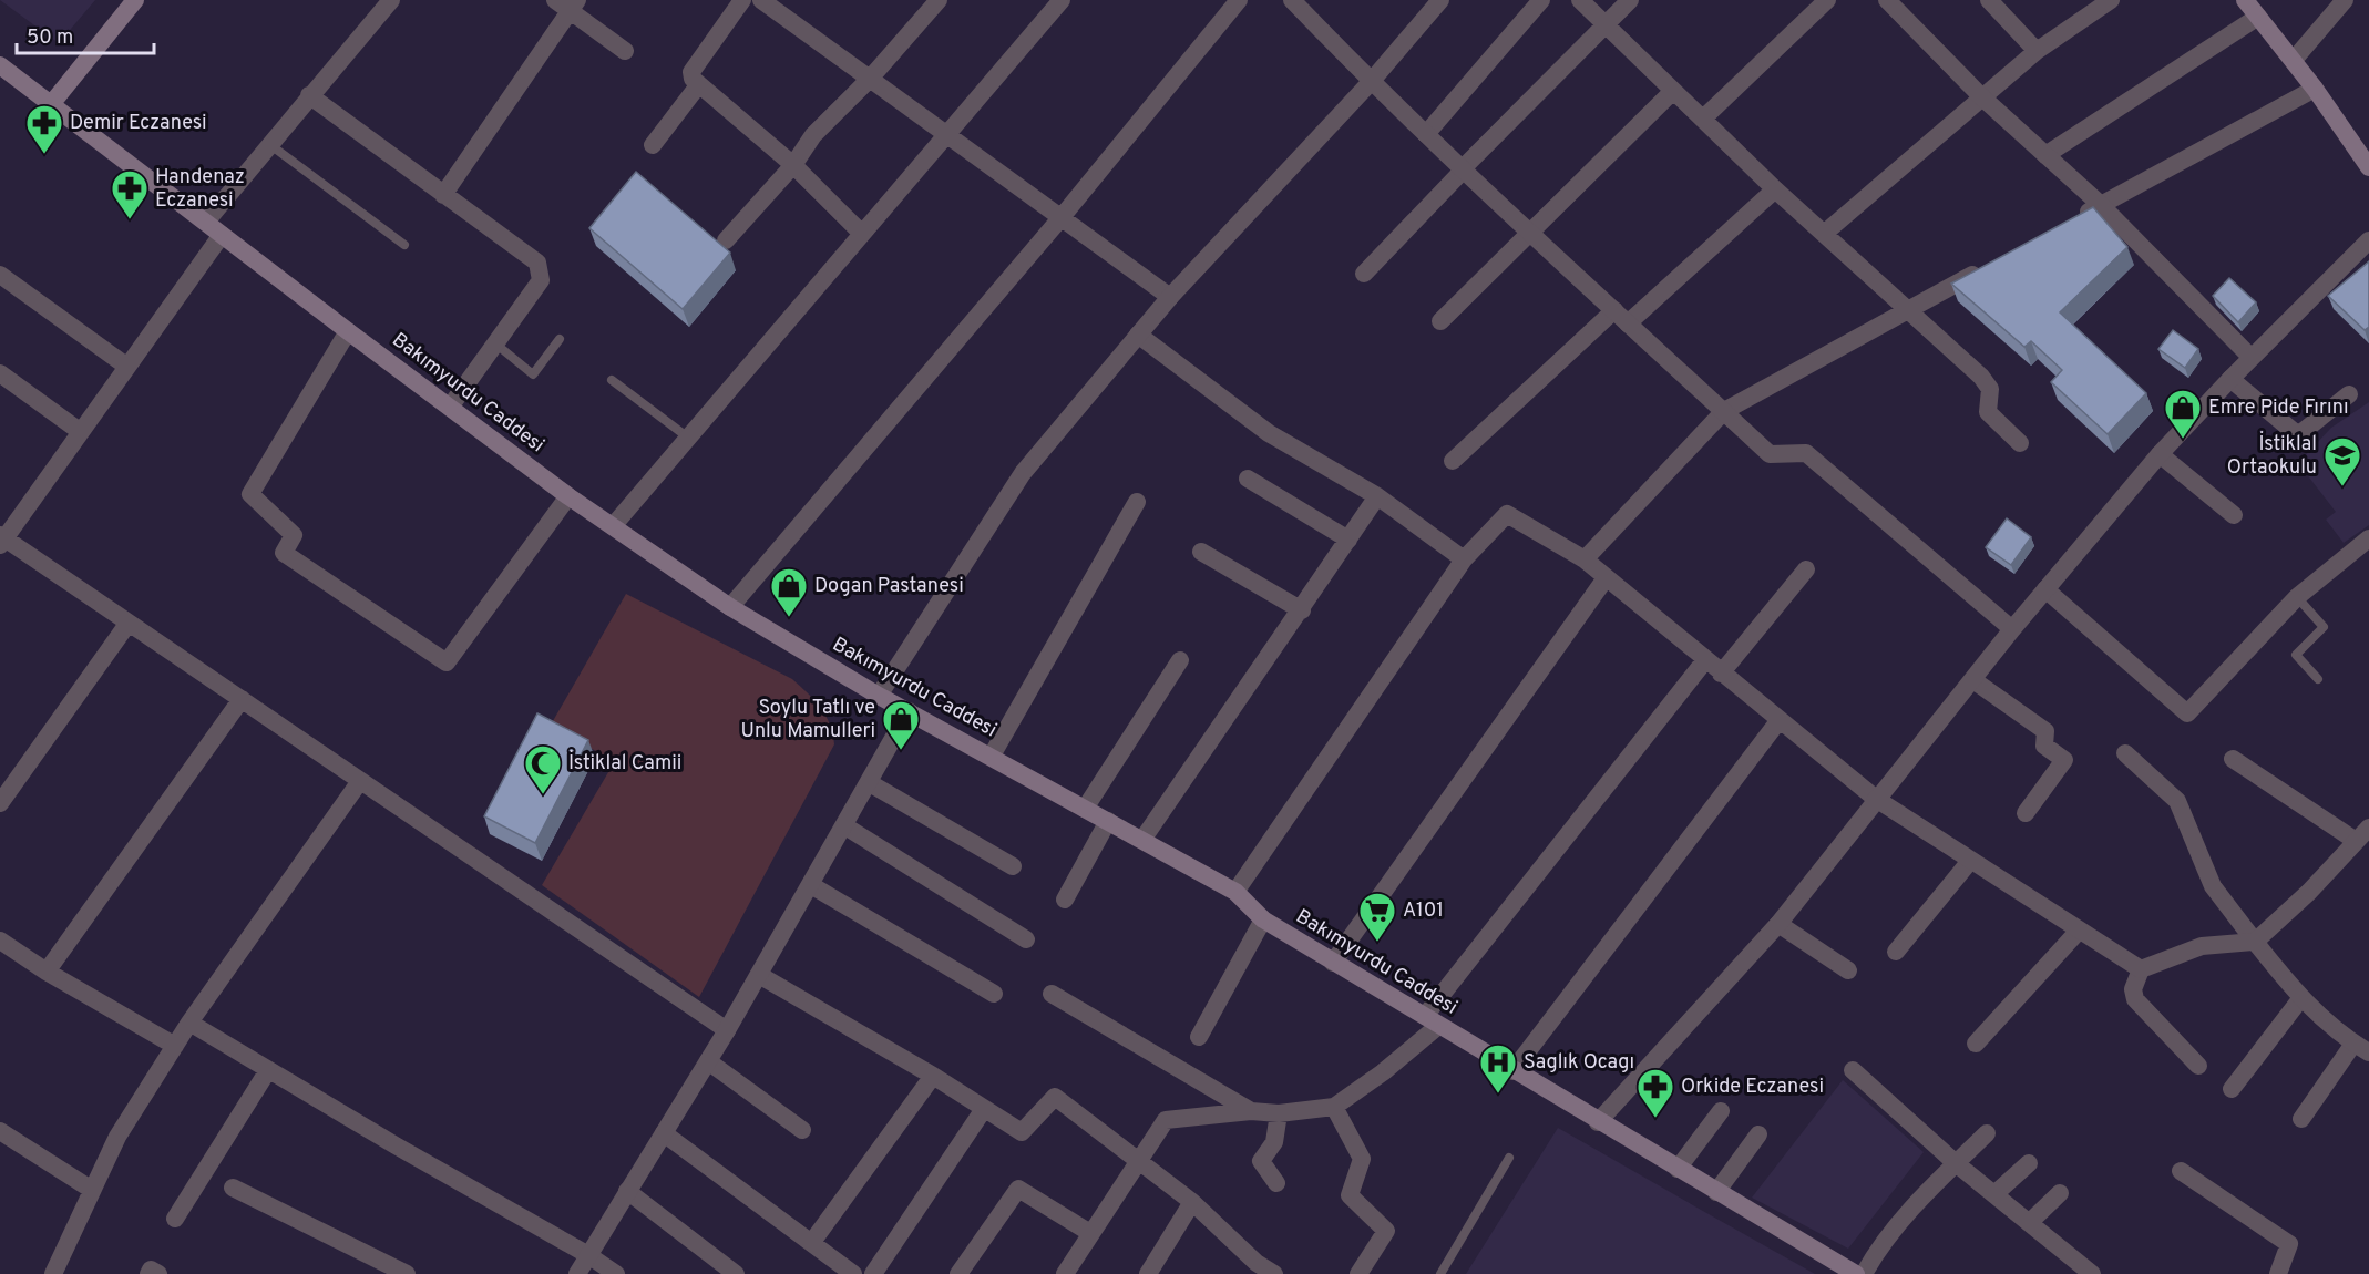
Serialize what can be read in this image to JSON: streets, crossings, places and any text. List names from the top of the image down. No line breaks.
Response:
{"streets":{"main road":["Bakımyurdu Caddesi"]},"places":{"pharmacy":["Demir Eczanesi","Handenaz Eczanesi","Orkide Eczanesi"],"shop":["Emre Pide Fırını","Dogan Pastanesi","Soylu Tatlı ve Unlu Mamulleri"],"school or university":["İstiklal Ortaokulu"],"mosque":["İstiklal Camii"],"supermarket":["A101"],"hospital":["Saglık Ocagı"]},"scale_bar":"50 m"}
